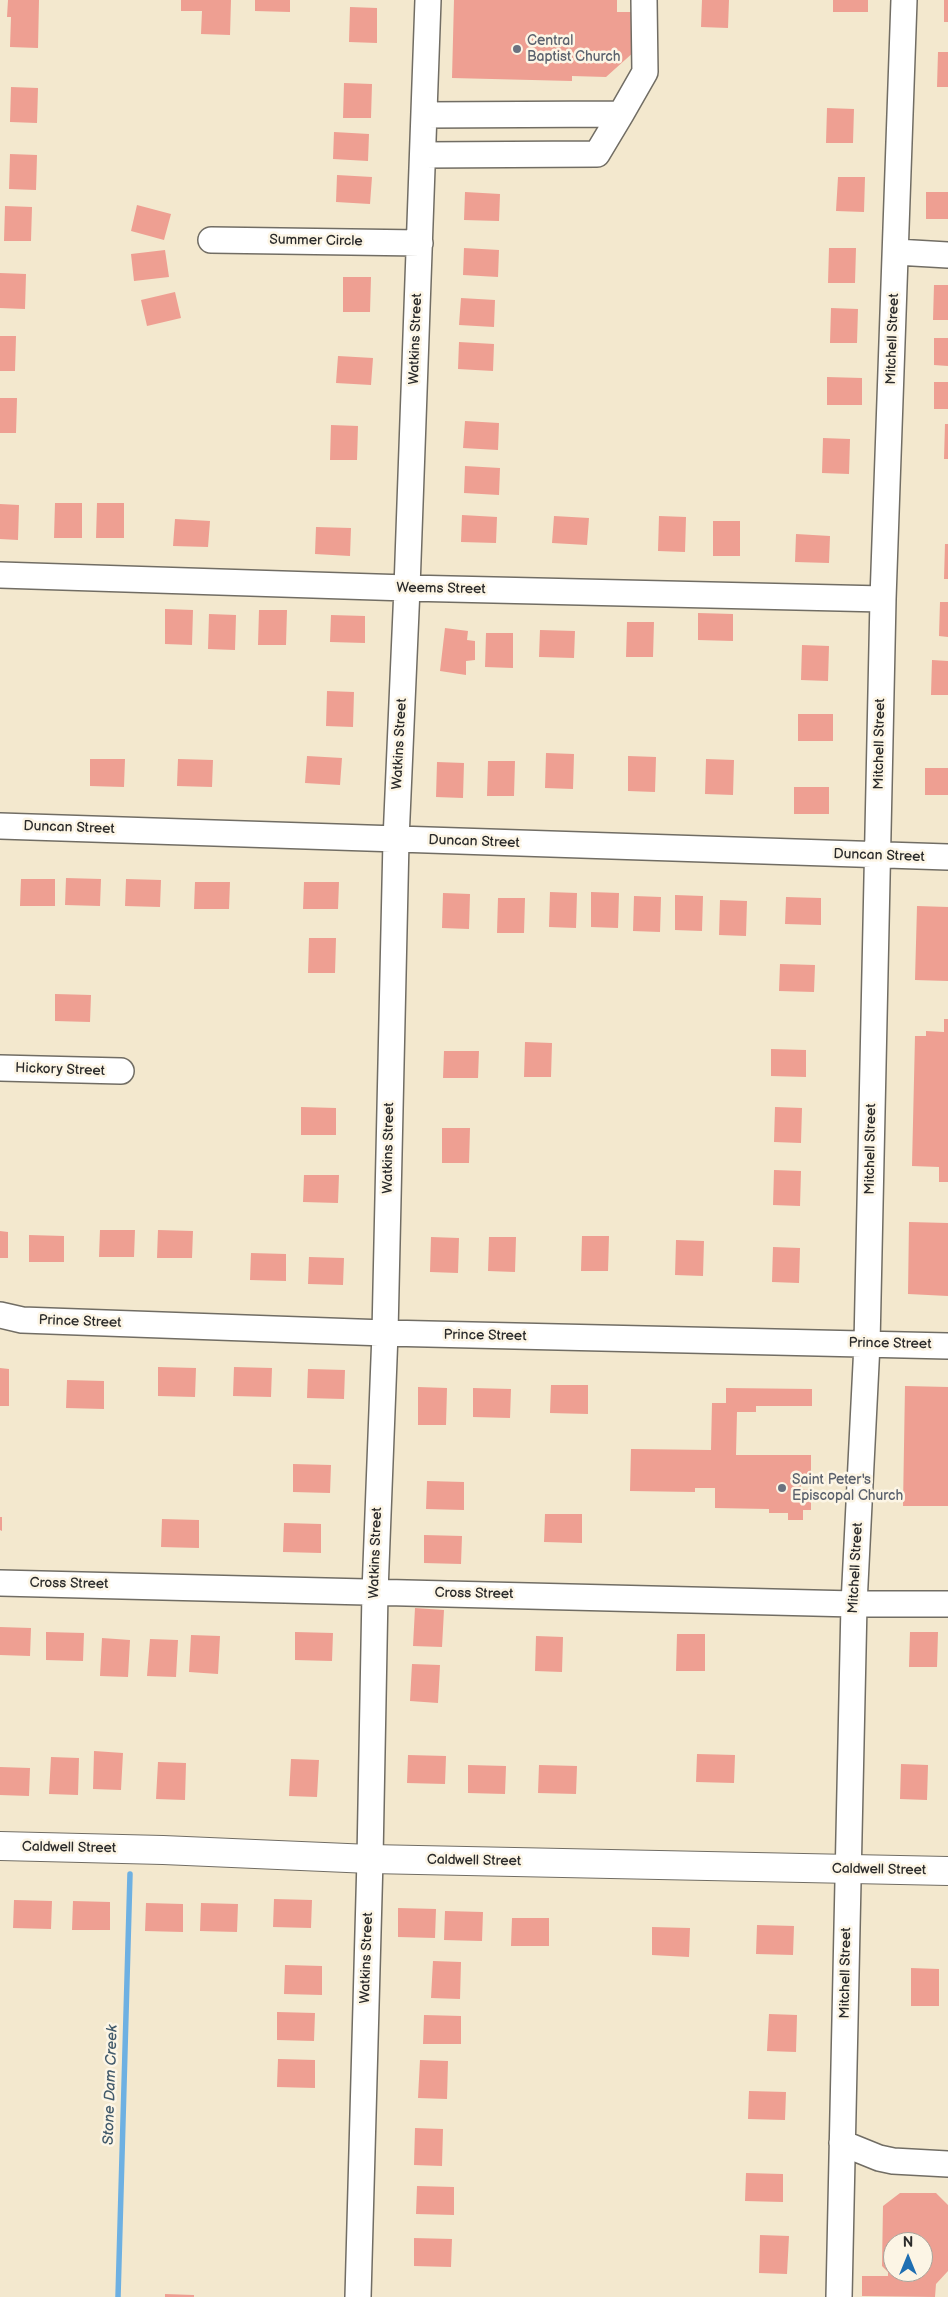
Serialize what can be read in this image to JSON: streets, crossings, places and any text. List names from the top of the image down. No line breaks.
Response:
{"streets":{"main road":["Caldwell Street"],"street":["Summer Circle","Watkins Street","Mitchell Street","Weems Street","Duncan Street","Hickory Street","Prince Street","Cross Street"]},"crossings":[["Summer Circle","Watkins Street"],["Watkins Street","Weems Street"],["Watkins Street","Duncan Street"],["Watkins Street","Prince Street"],["Watkins Street","Cross Street"],["Watkins Street","Caldwell Street"],["Mitchell Street","Weems Street"],["Mitchell Street","Duncan Street"],["Mitchell Street","Prince Street"],["Mitchell Street","Cross Street"],["Mitchell Street","Caldwell Street"]],"water":["Stone Dam Creek"],"places":["Central Baptist Church","Saint Peter's Episcopal Church"],"north":"top"}
